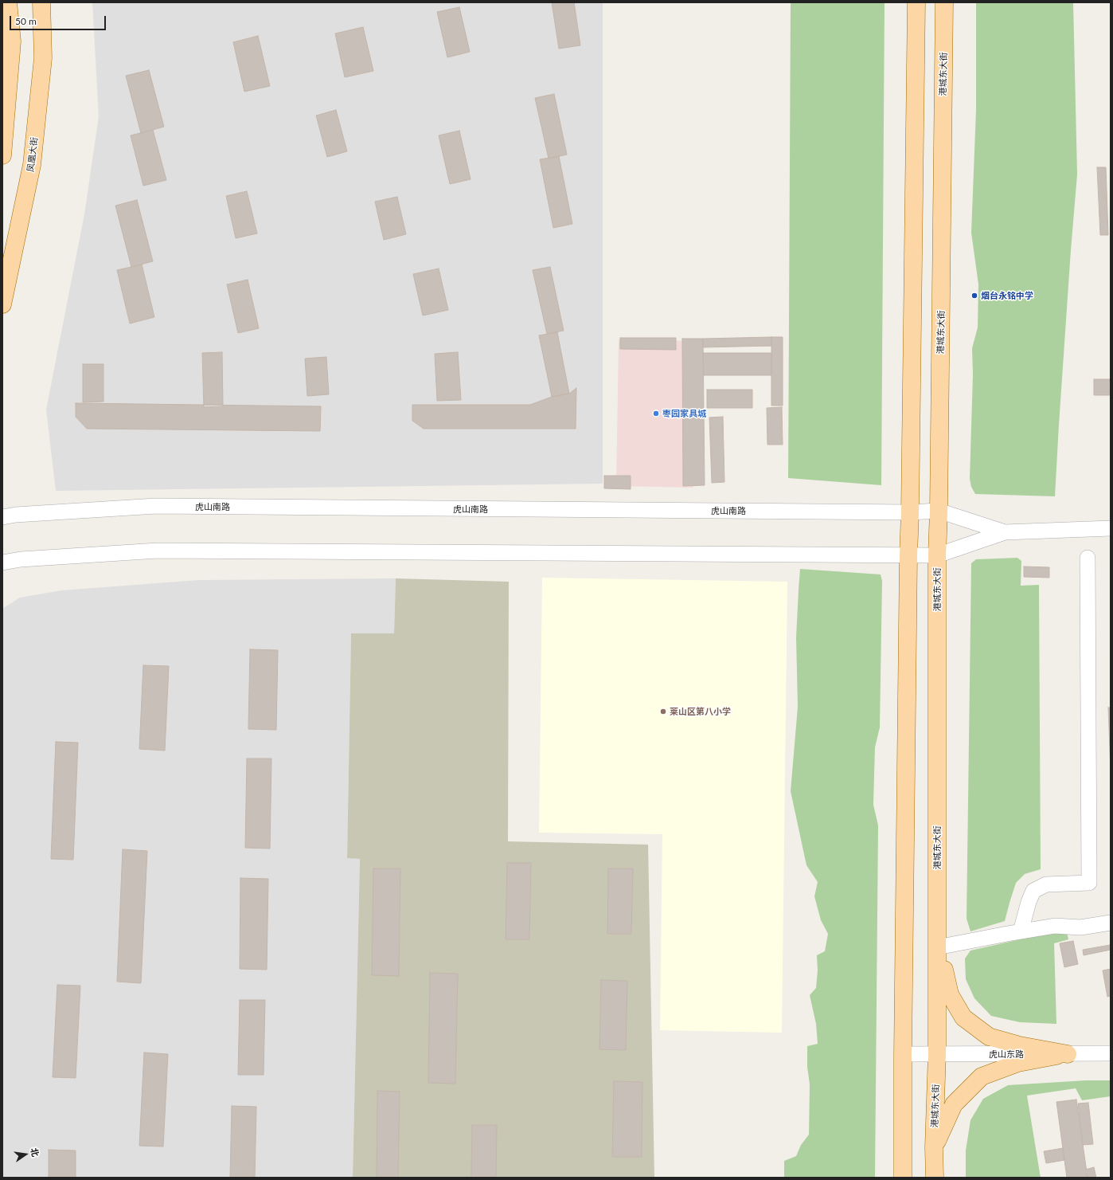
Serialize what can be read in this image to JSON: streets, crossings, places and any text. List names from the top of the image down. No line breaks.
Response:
{"streets":{"main road":["港城东大街","凤凰大街"],"street":["虎山南路","虎山东路"]},"crossings":[["港城东大街","虎山南路"],["港城东大街","虎山东路"]],"places":["烟台永铭中学","枣园家具城","莱山区第八小学"],"scale_bar":"50 m","north":"right"}
